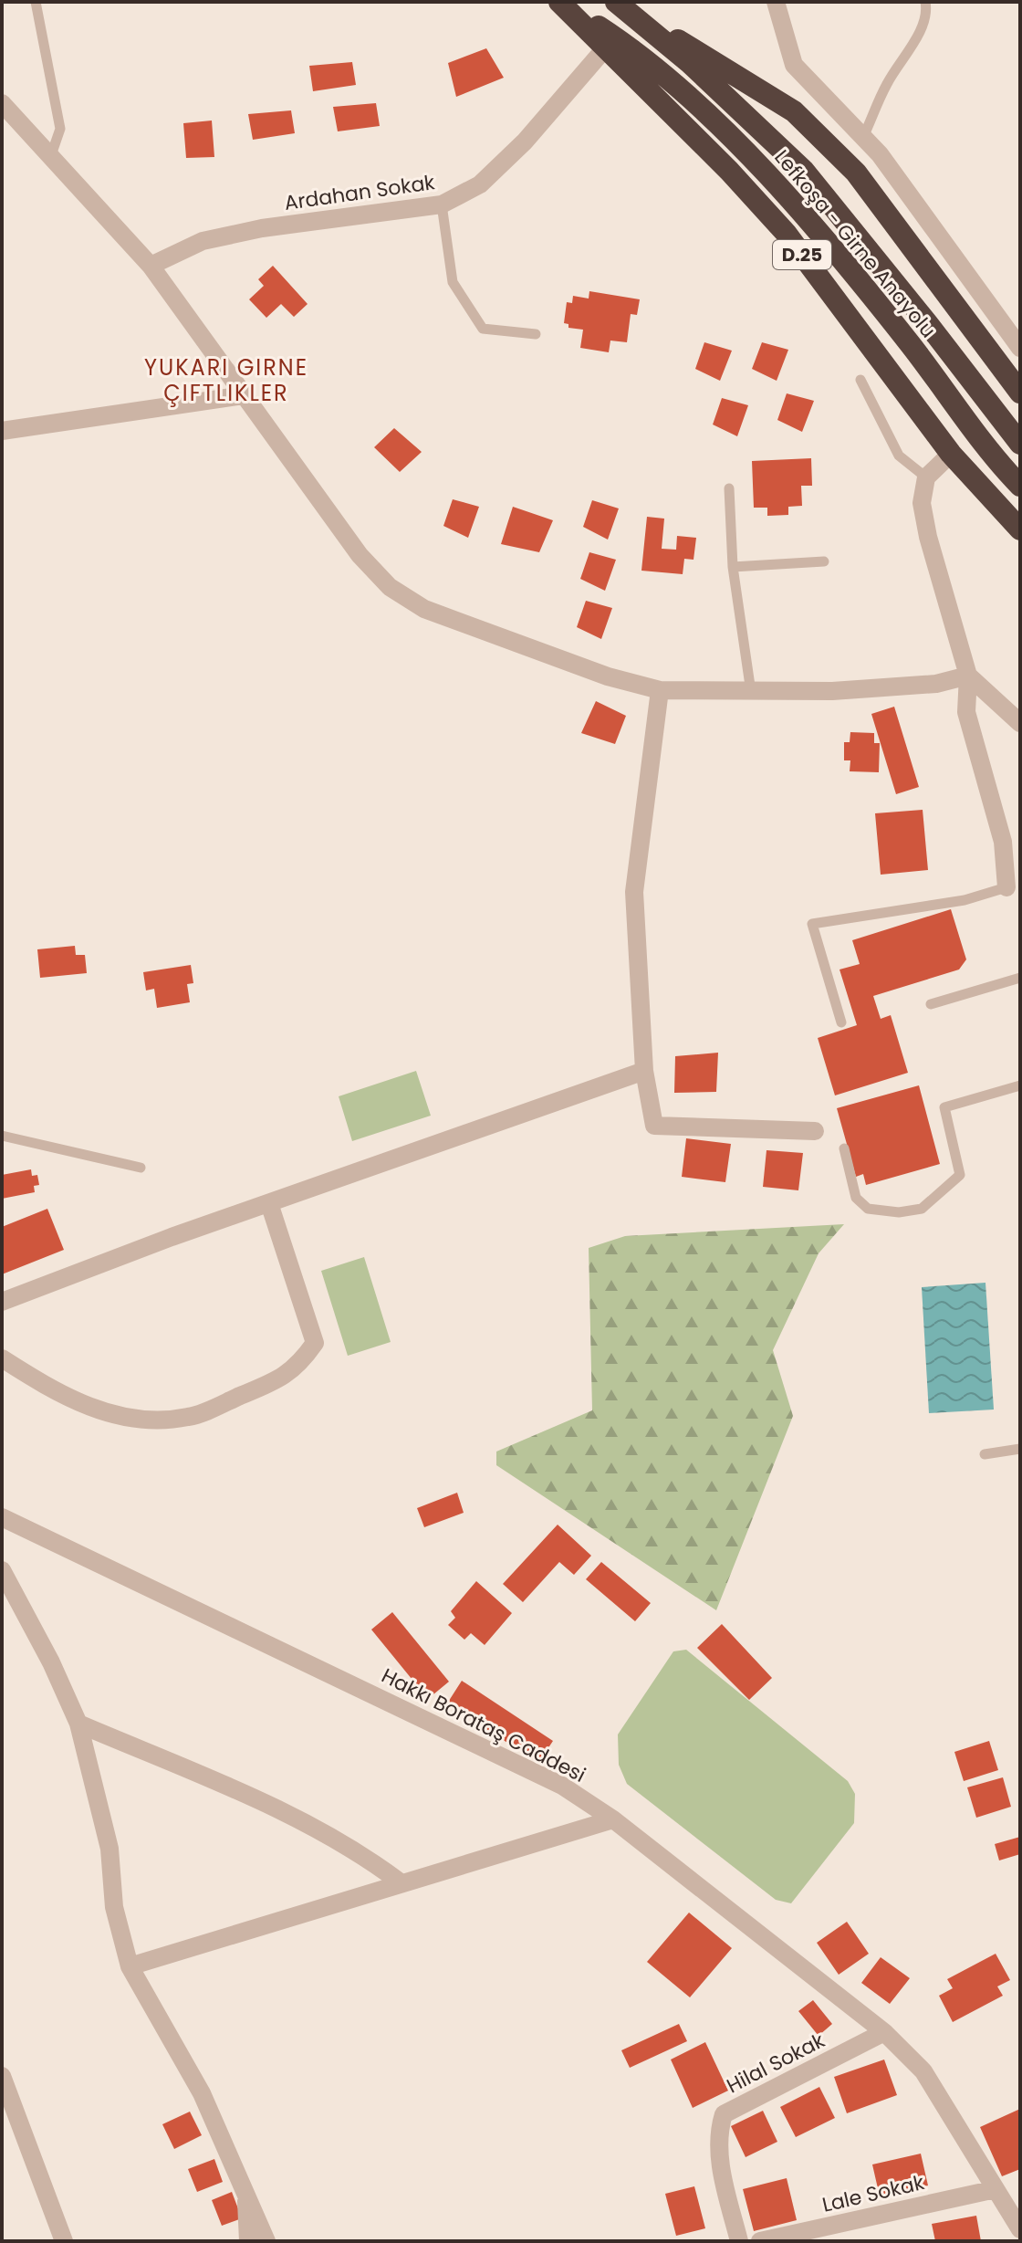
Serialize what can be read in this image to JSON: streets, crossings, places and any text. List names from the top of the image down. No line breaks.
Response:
{"streets":{"highway":["Lefkoşa - Girne Anayolu","D.25"],"street":["Ardahan Sokak","Hakkı Borataş Caddesi","Hilal Sokak","Lale Sokak"]},"crossings":[["Ardahan Sokak","D.25"],["Lefkoşa - Girne Anayolu","D.25"],["Hakkı Borataş Caddesi","Hilal Sokak"],["Hakkı Borataş Caddesi","Lale Sokak"]],"districts":["YUKARI GIRNE ÇIFTLIKLER"]}
